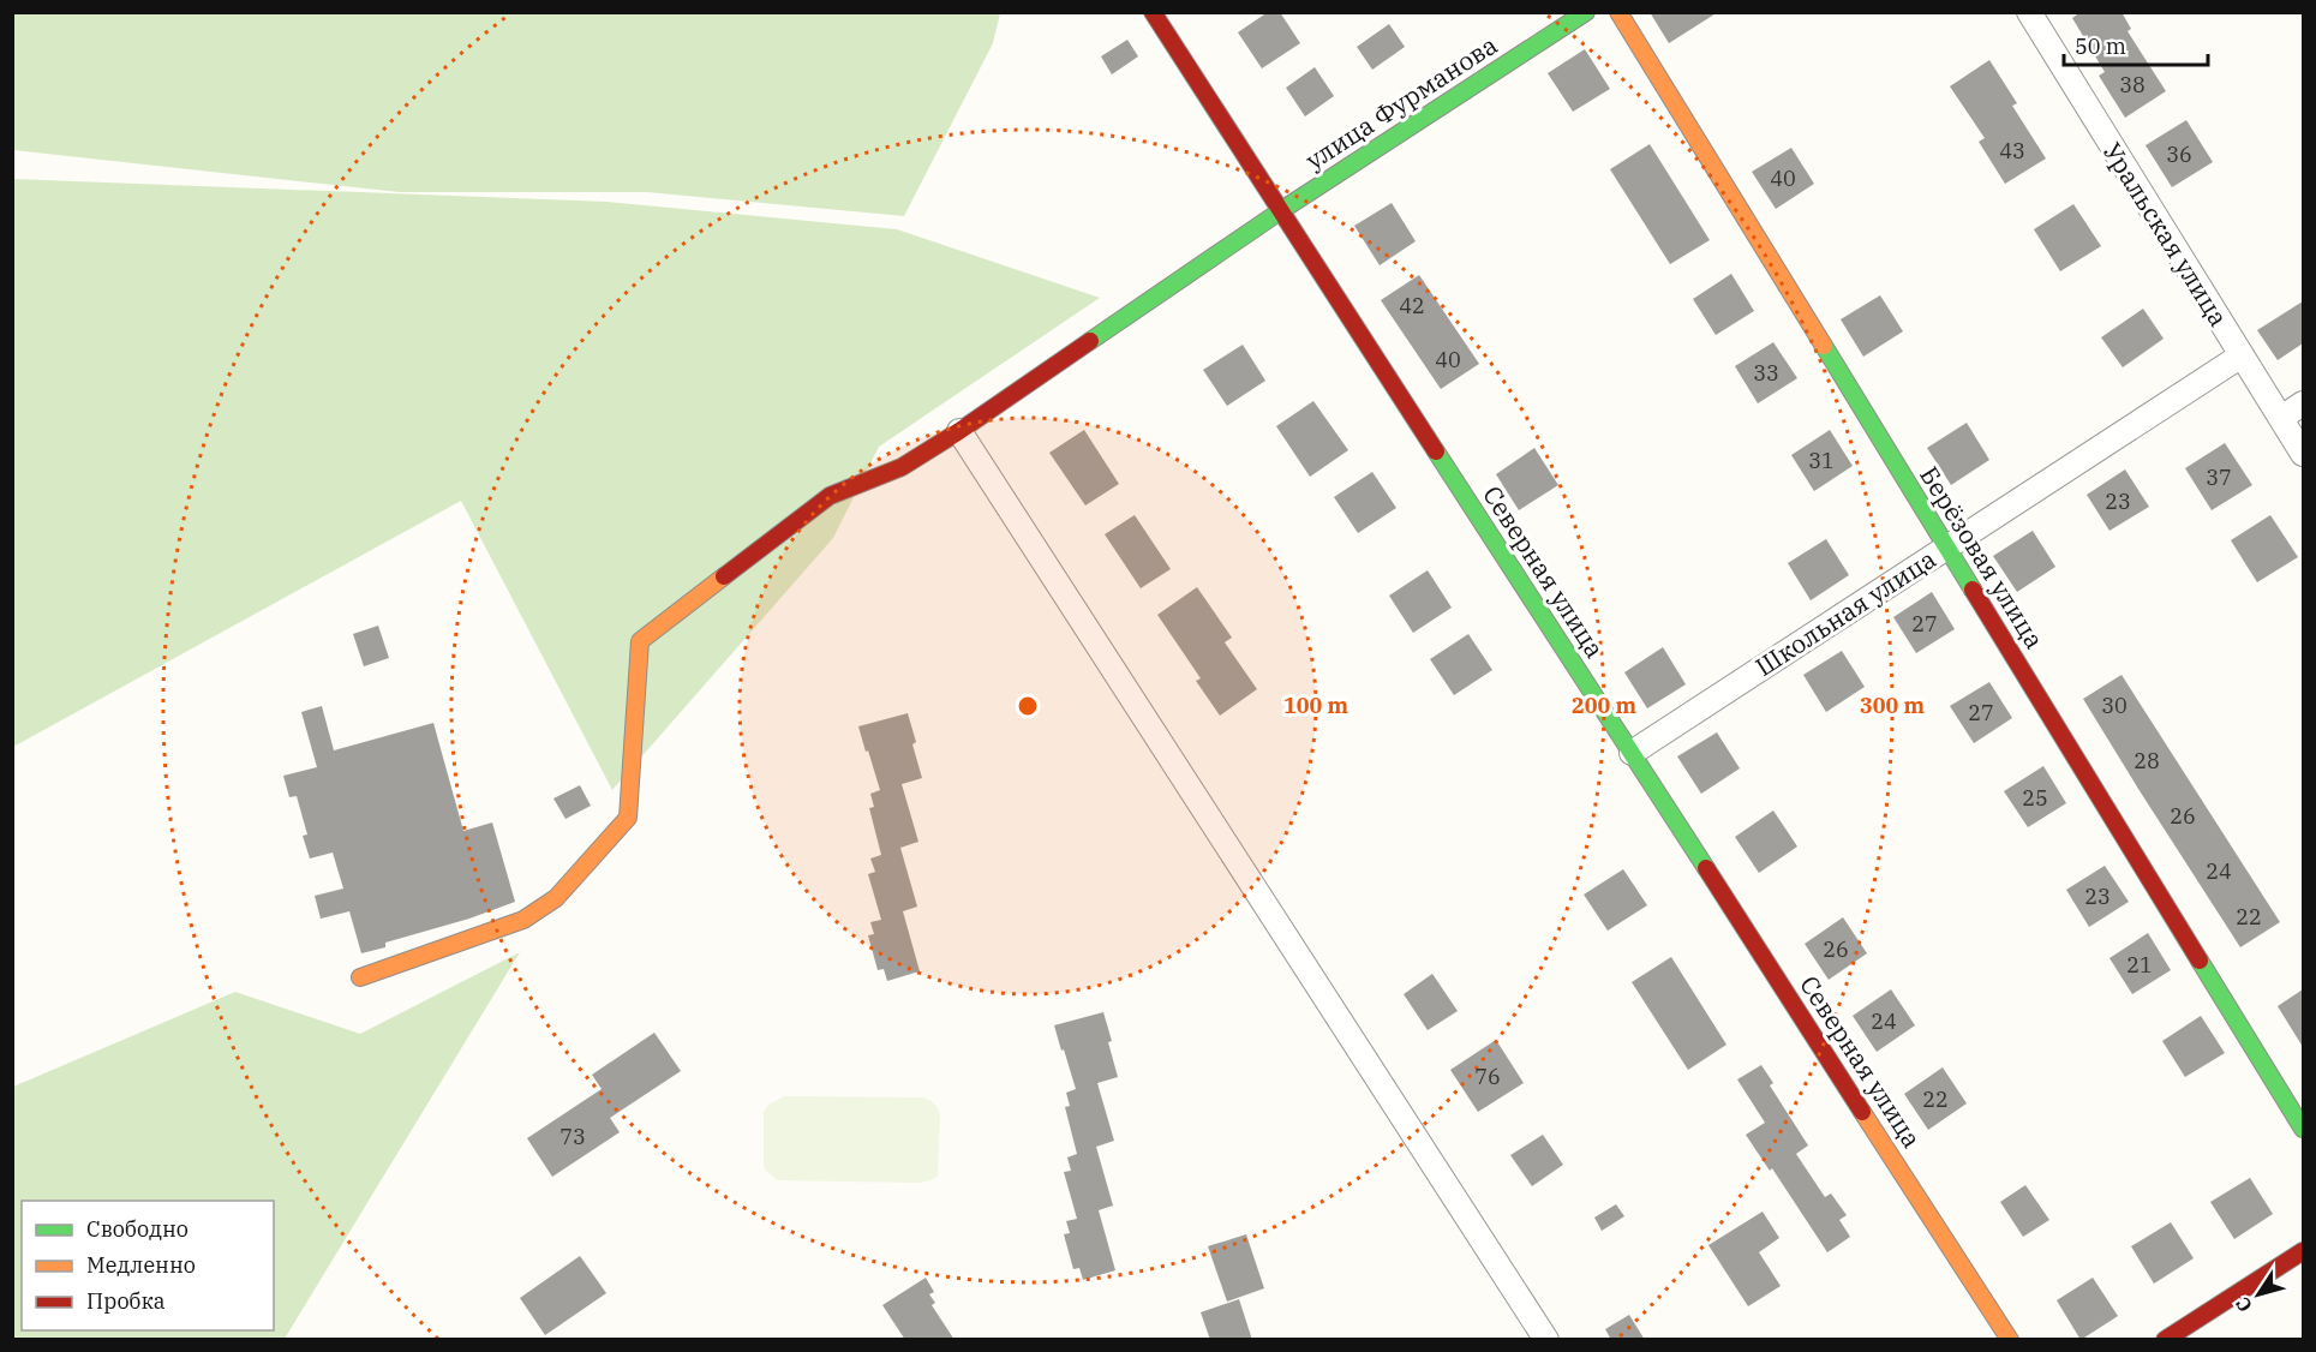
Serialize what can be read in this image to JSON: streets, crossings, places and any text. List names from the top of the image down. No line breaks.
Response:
{"streets":{"street":["улица Фурманова","Уральская улица","Берёзовая улица","Северная улица","Школьная улица"]},"crossings":[["улица Фурманова","Северная улица"],["Уральская улица","Школьная улица"],["Берёзовая улица","Школьная улица"],["Северная улица","Школьная улица"]],"house_numbers":["38","43","36","40","42","40","33","31","37","23","27","30","27","28","25","26","24","23","22","26","21","24","76","22","73"],"legend":["Свободно","Медленно","Пробка"],"scale_bar":"50 m","north":"bottom left","rings":["100 m","200 m","300 m"]}
